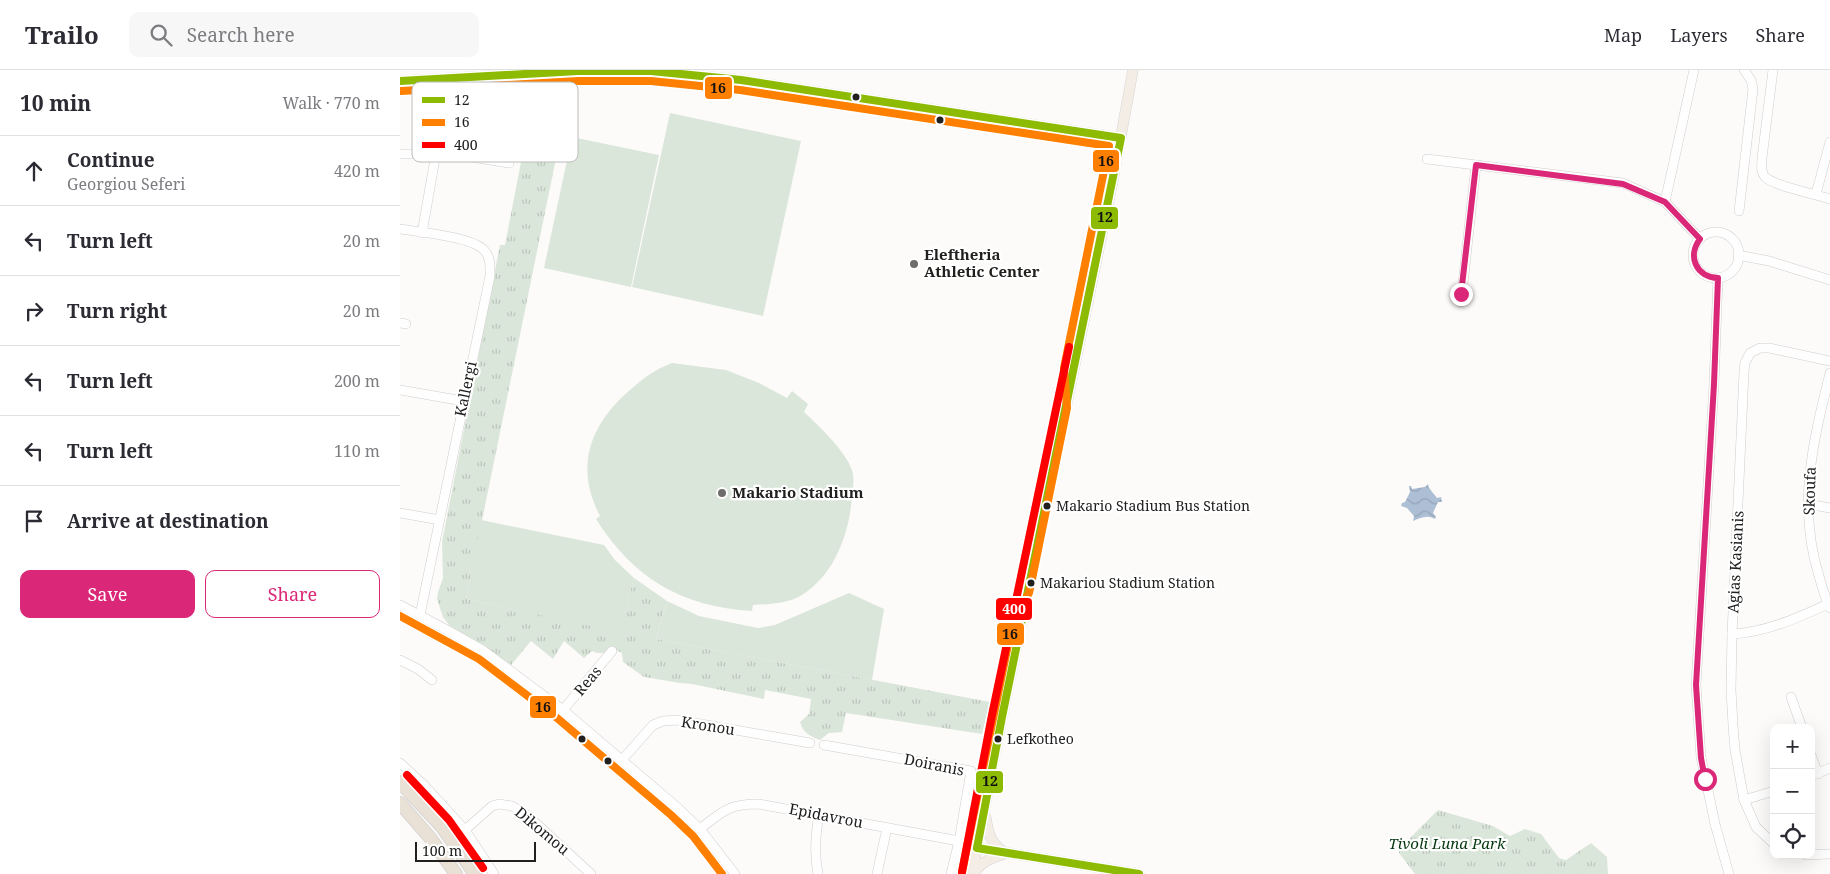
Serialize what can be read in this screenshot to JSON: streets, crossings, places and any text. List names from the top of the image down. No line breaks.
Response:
{"streets":{"street":["Kallergi","Skoufa","Agias Kasianis","Reas","Kronou","Doiranis","Epidavrou","Dikomou"]},"crossings":[["Doiranis","Epidavrou"]],"parks":["Tivoli Luna Park"],"places":["Eleftheria Athletic Center","Makario Stadium","Makario Stadium Bus Station","Makariou Stadium Station","Lefkotheo"],"lines":["transit line 12","transit line 16","transit line 400"],"legend":["12","16","400"],"scale_bar":"100 m","page":{"header":"Trailo","search":"Search here","nav":["Map","Layers","Share"],"heading":["10 min","Walk · 770 m"],"list":[["Continue","Georgiou Seferi","420 m"],["Turn left","20 m"],["Turn right","20 m"],["Turn left","200 m"],["Turn left","110 m"],"Arrive at destination"],"buttons":["Save","Share"],"map_buttons":["+","−"],"scale":"100 m"}}
